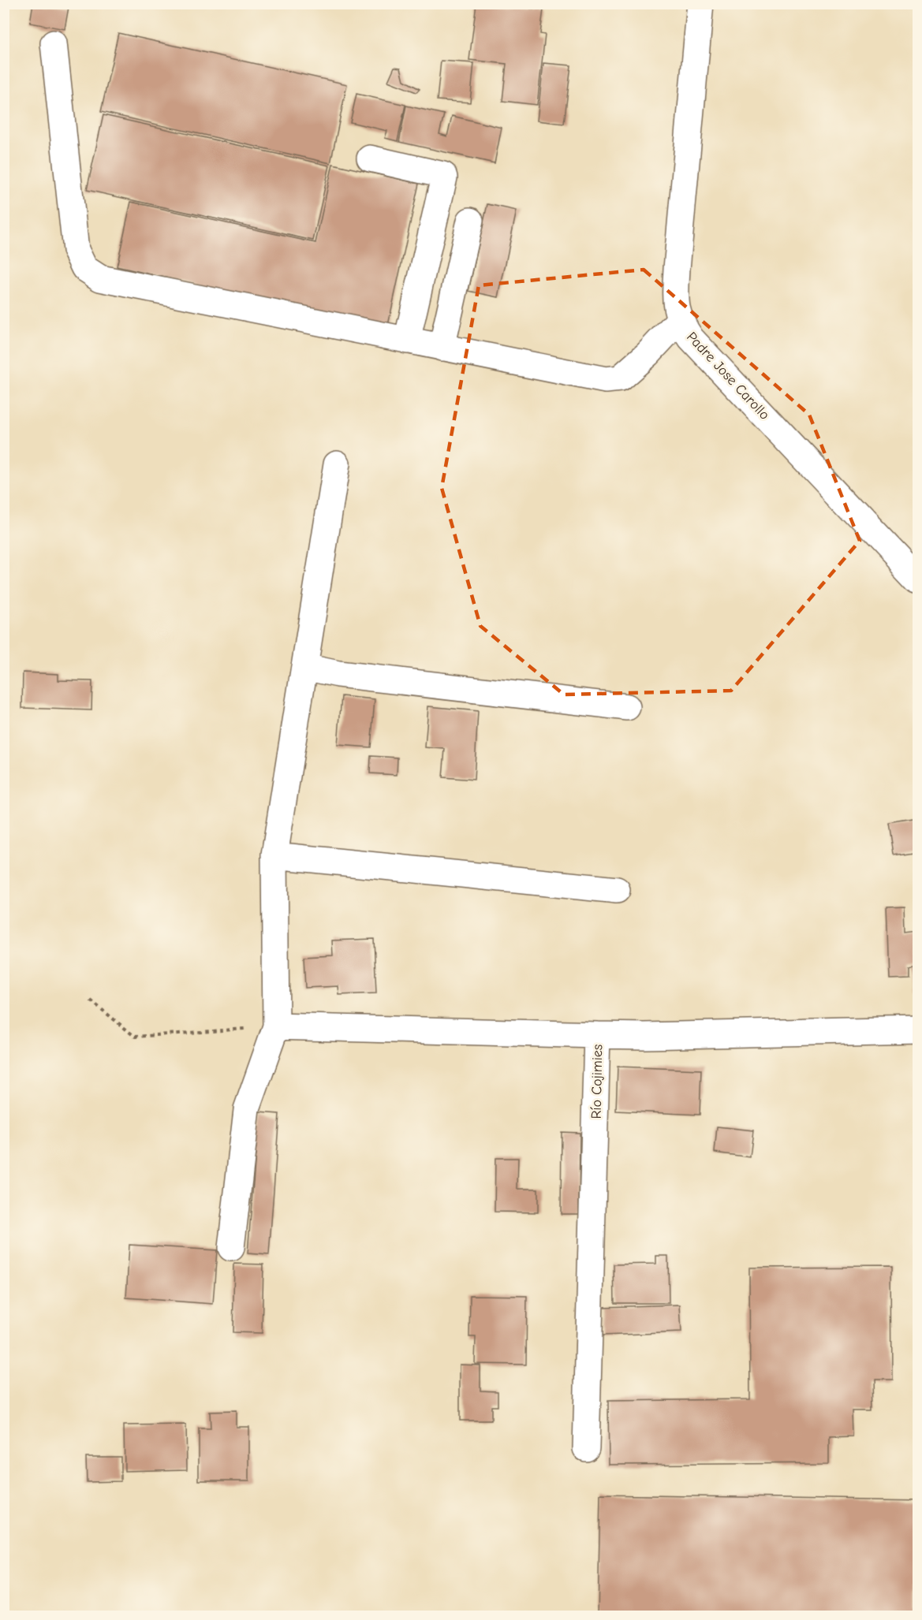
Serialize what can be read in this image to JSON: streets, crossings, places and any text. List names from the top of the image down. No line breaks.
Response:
{"streets":{"street":["Padre Jose Carollo","Río Cojimies"]}}
